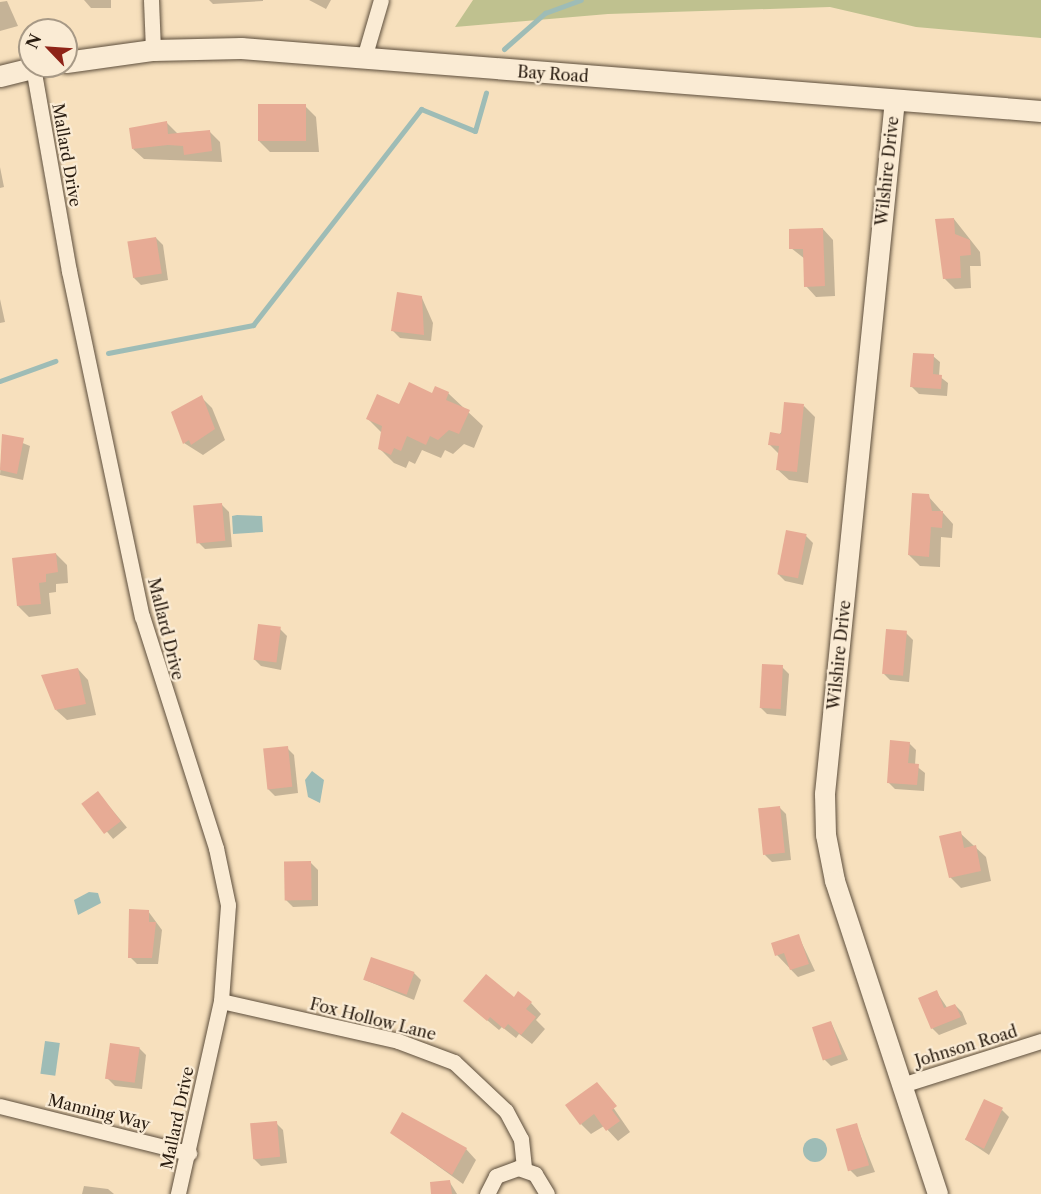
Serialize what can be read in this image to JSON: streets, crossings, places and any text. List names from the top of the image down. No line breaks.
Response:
{"streets":{"main road":["Bay Road"],"street":["Mallard Drive","Wilshire Drive","Fox Hollow Lane","Johnson Road","Manning Way"]},"crossings":[["Bay Road","Wilshire Drive"],["Mallard Drive","Fox Hollow Lane"],["Mallard Drive","Manning Way"],["Wilshire Drive","Johnson Road"]],"north":"top left"}
